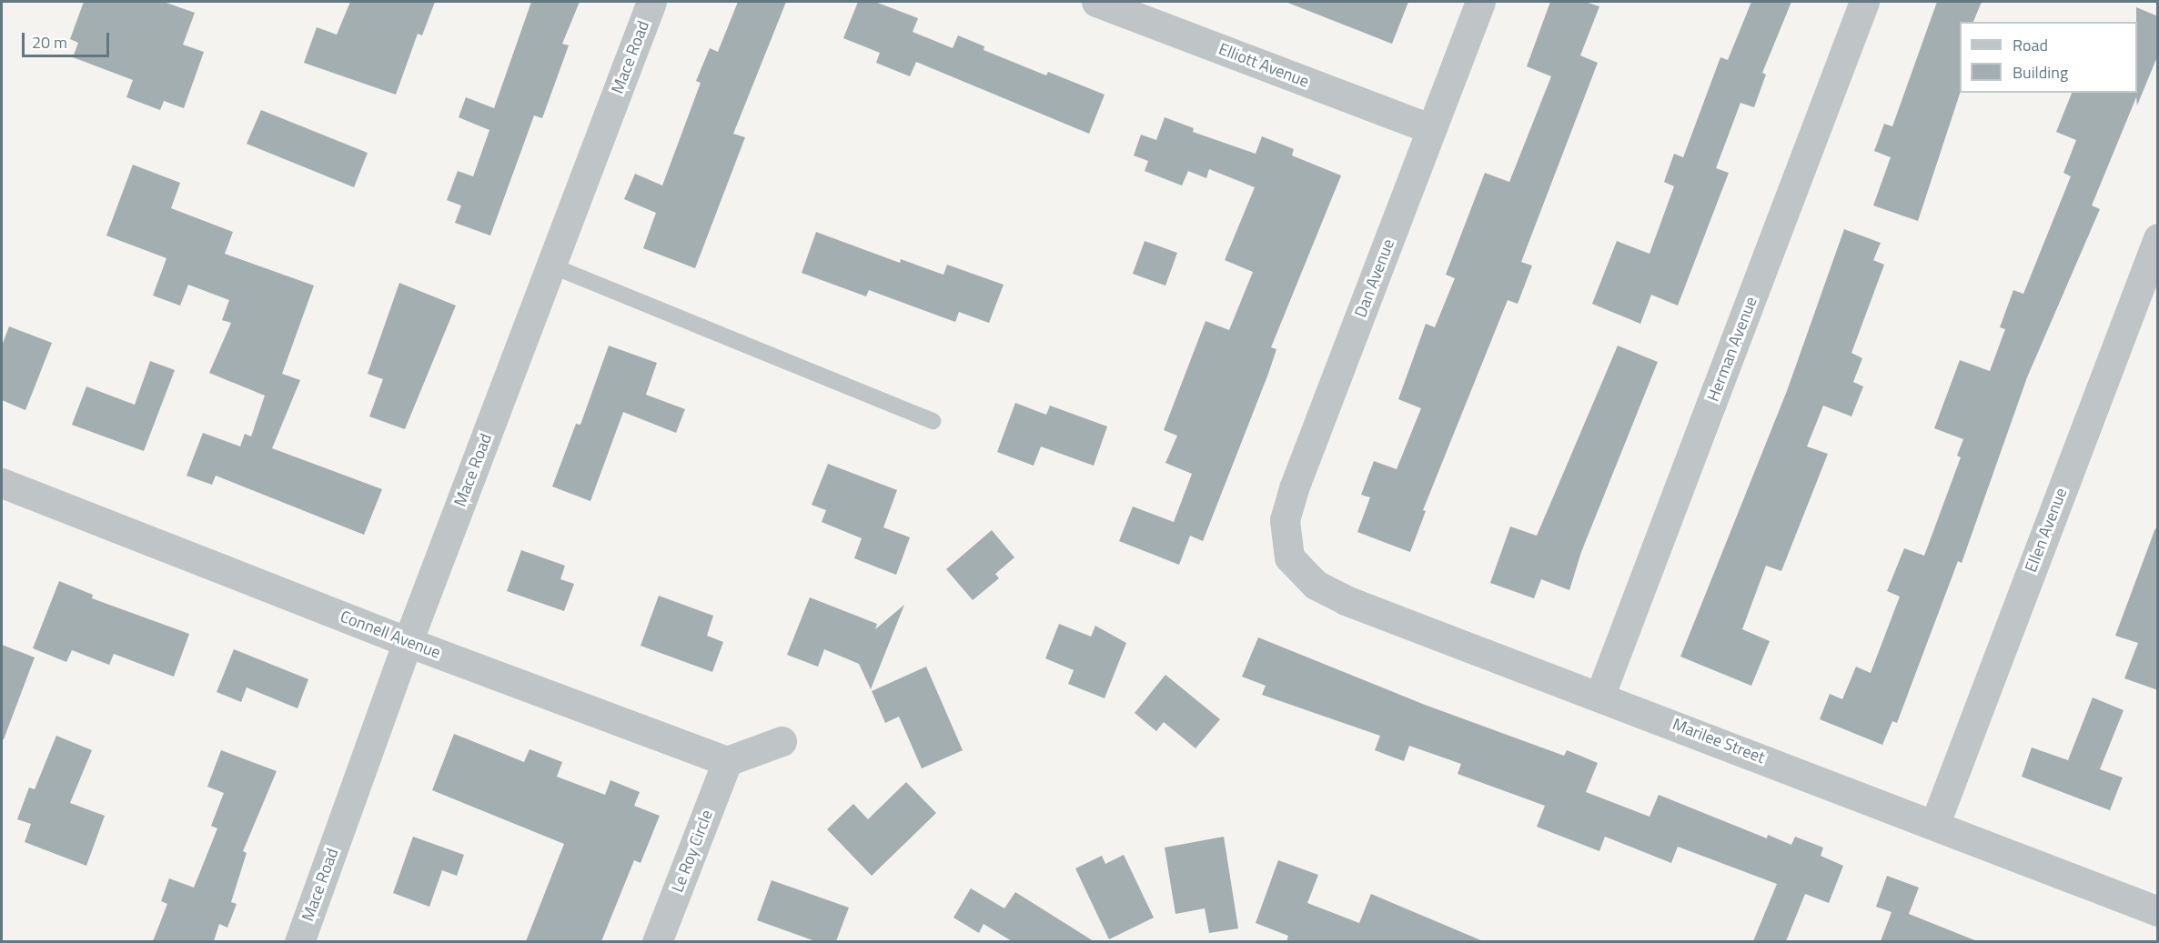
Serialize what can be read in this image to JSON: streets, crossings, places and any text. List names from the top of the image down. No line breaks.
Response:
{"streets":{"street":["Mace Road","Elliott Avenue","Dan Avenue","Herman Avenue","Ellen Avenue","Connell Avenue","Marilee Street","Le Roy Circle"]},"crossings":[["Mace Road","Connell Avenue"],["Elliott Avenue","Dan Avenue"],["Dan Avenue","Marilee Street"],["Herman Avenue","Marilee Street"],["Ellen Avenue","Marilee Street"],["Connell Avenue","Le Roy Circle"]],"legend":["Road","Building"],"scale_bar":"20 m"}
